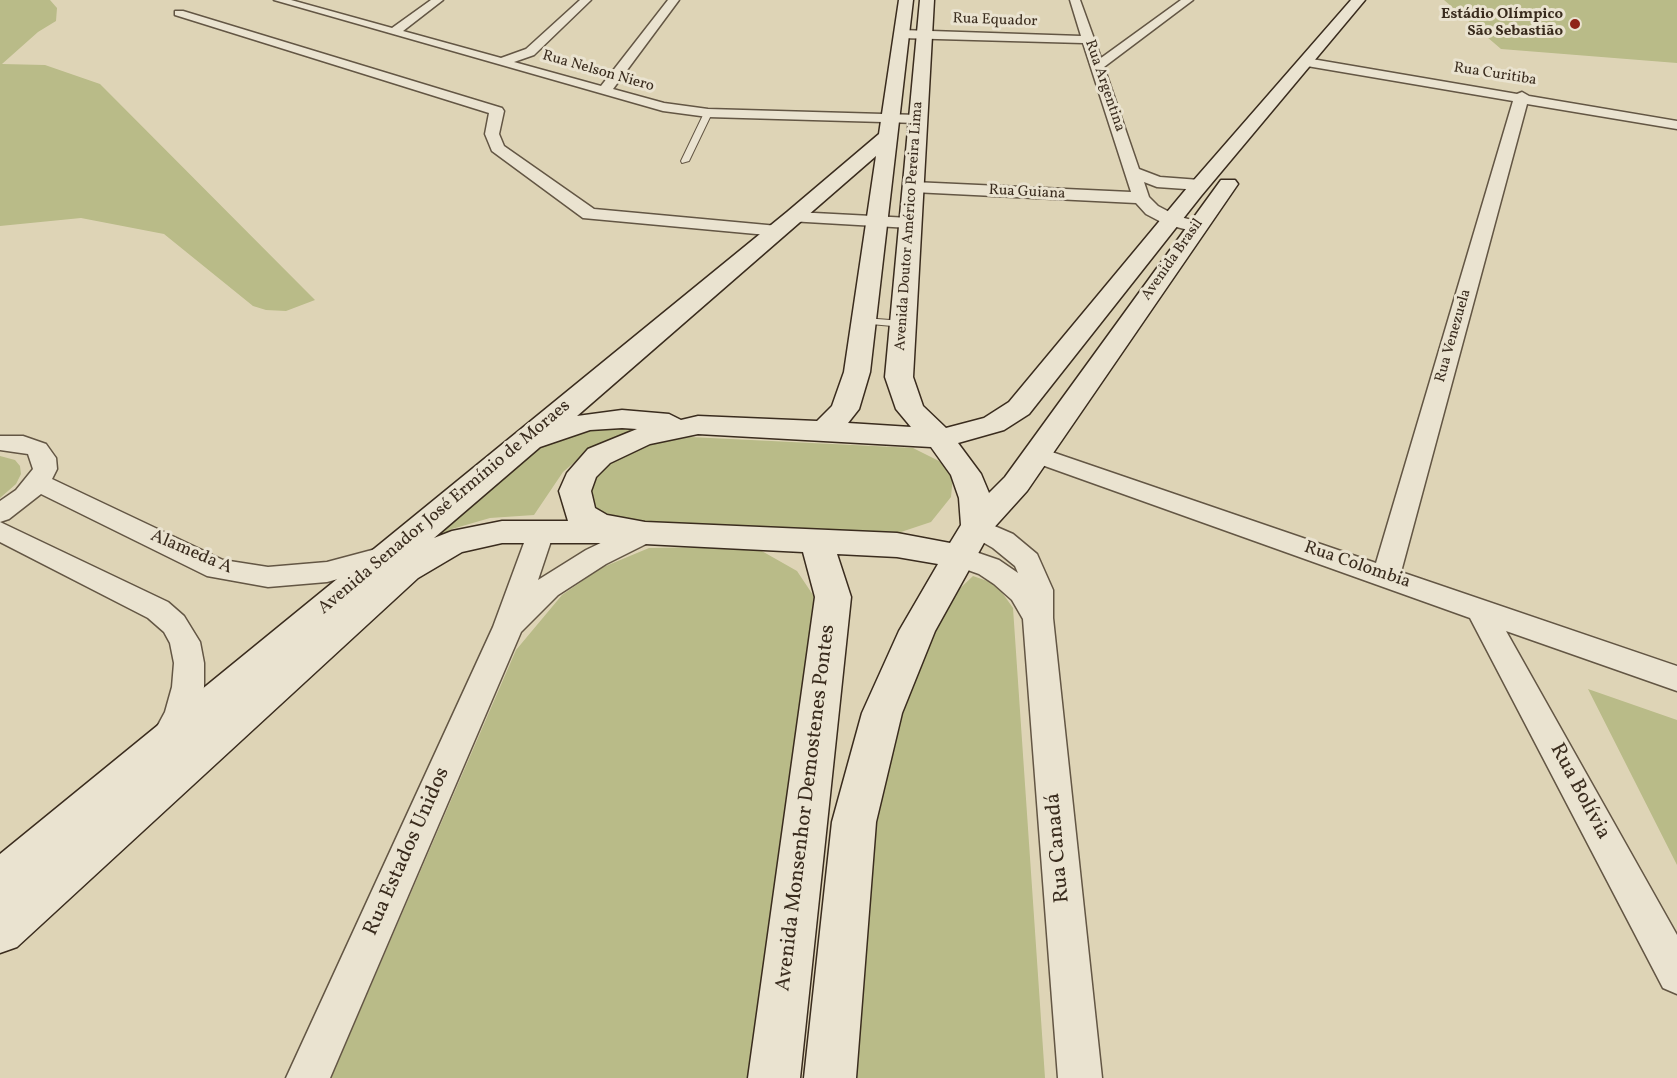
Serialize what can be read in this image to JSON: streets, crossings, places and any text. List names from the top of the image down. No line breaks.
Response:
{"streets":{"main road":["Avenida Doutor Américo Pereira Lima","Avenida Brasil","Avenida Senador José Ermínio de Moraes","Avenida Monsenhor Demostenes Pontes"],"street":["Rua Equador","Rua Nelson Niero","Rua Curitiba","Rua Argentina","Rua Guiana","Rua Venezuela","Alameda A","Rua Colombia","Rua Bolívia","Rua Canadá","Rua Estados Unidos"]},"crossings":[["Rua Equador","Rua Argentina"],["Rua Equador","Avenida Doutor Américo Pereira Lima"],["Rua Nelson Niero","Avenida Doutor Américo Pereira Lima"],["Rua Nelson Niero","Avenida Senador José Ermínio de Moraes"],["Rua Curitiba","Avenida Brasil"],["Rua Curitiba","Rua Venezuela"],["Rua Argentina","Rua Guiana"],["Rua Guiana","Avenida Doutor Américo Pereira Lima"],["Avenida Doutor Américo Pereira Lima","Avenida Brasil"],["Avenida Doutor Américo Pereira Lima","Avenida Senador José Ermínio de Moraes"],["Avenida Doutor Américo Pereira Lima","Rua Canadá"],["Avenida Brasil","Rua Colombia"],["Avenida Brasil","Rua Canadá"],["Rua Venezuela","Rua Colombia"],["Avenida Senador José Ermínio de Moraes","Alameda A"],["Avenida Senador José Ermínio de Moraes","Rua Estados Unidos"],["Rua Colombia","Rua Bolívia"]],"places":["Estádio Olímpico São Sebastião"]}
